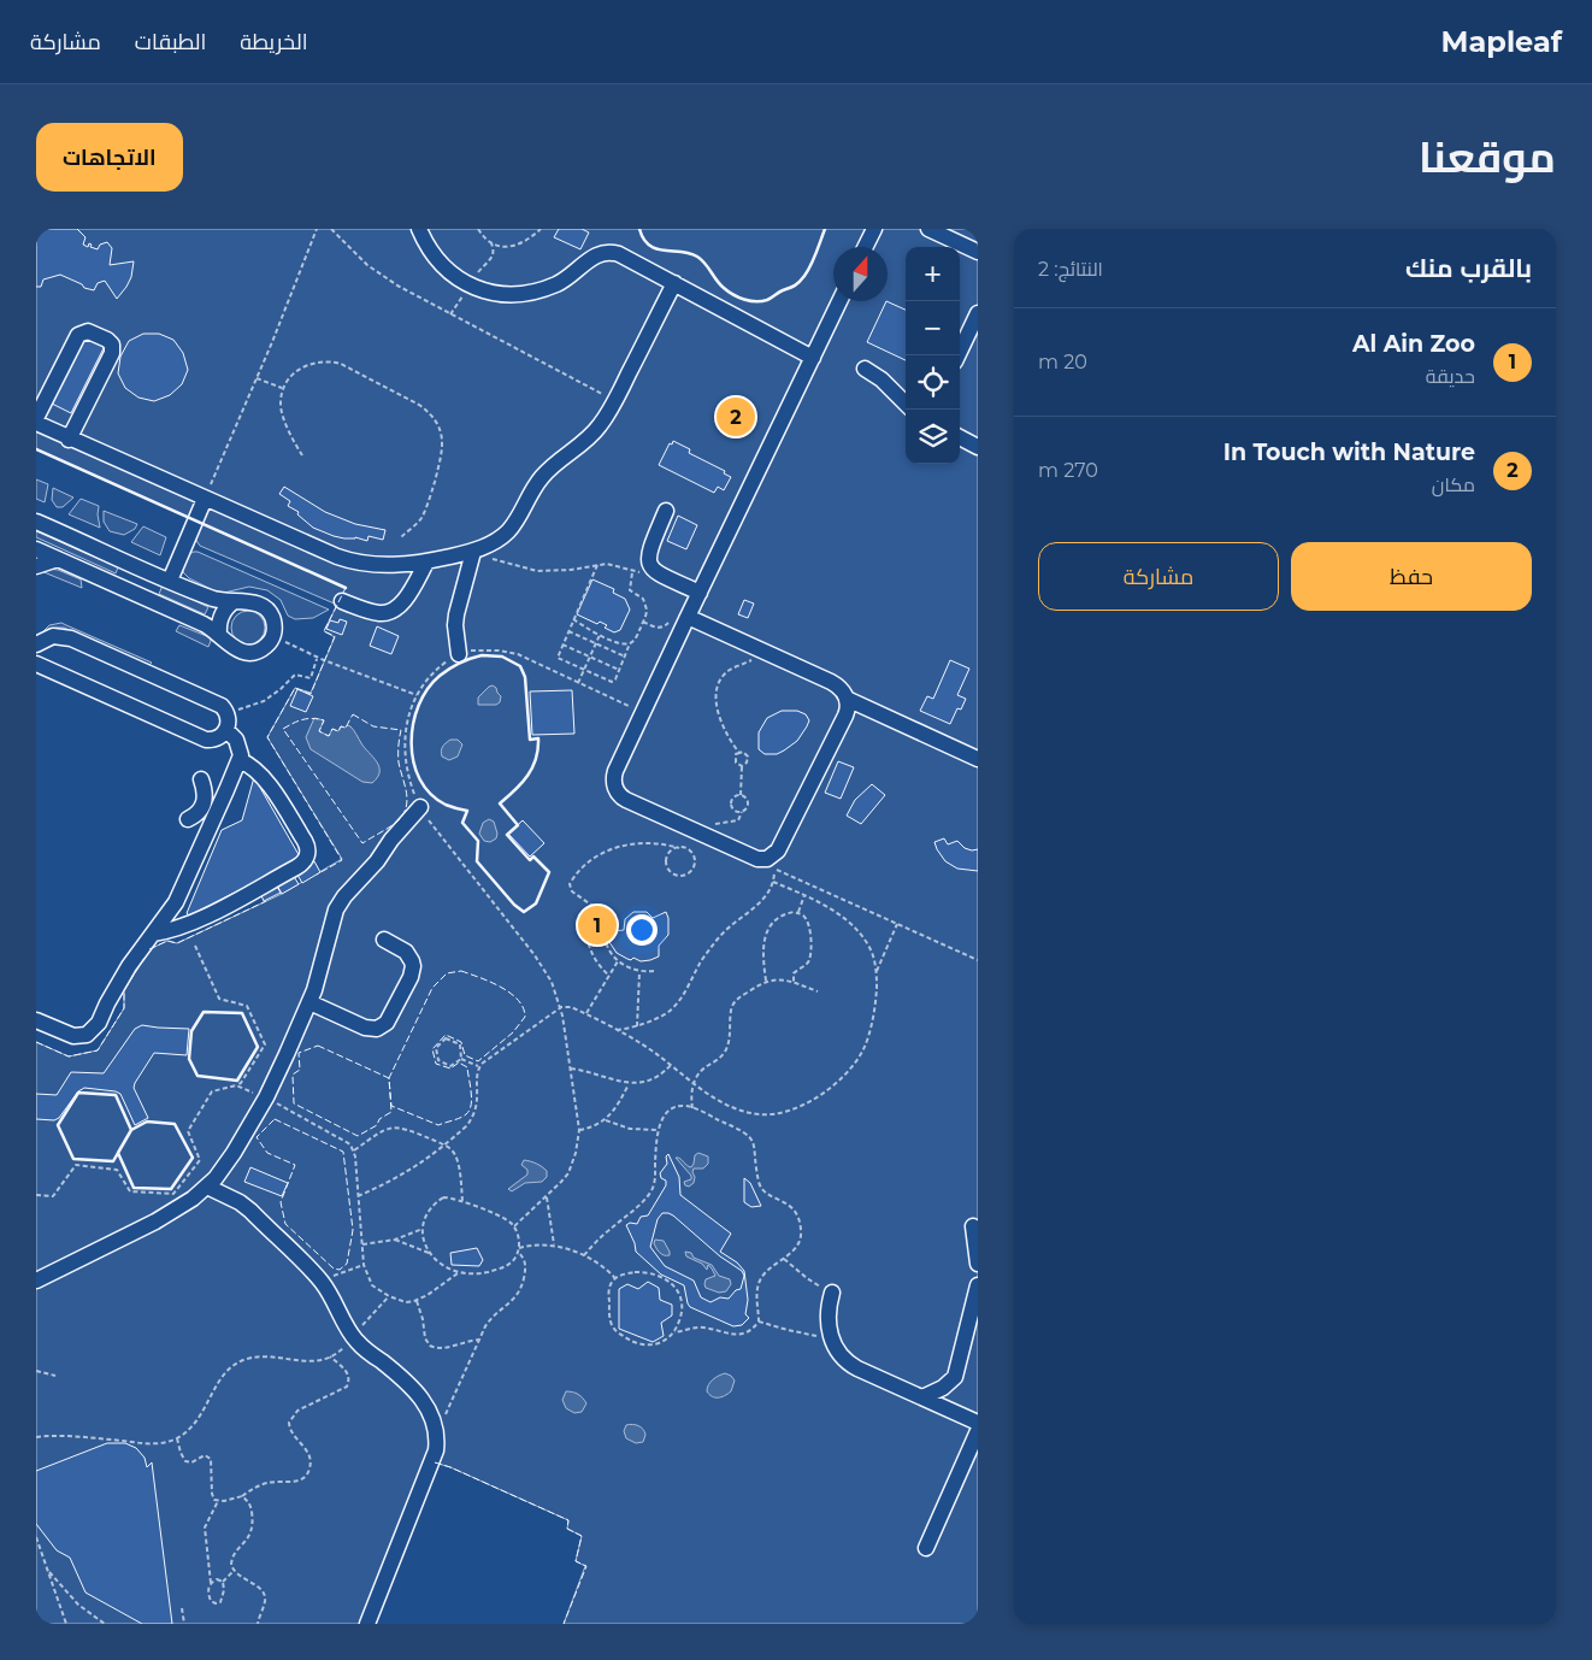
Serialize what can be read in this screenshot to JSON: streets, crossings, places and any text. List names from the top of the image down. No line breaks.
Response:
{"north":"top","page":{"header":"Mapleaf","nav":["الخريطة","الطبقات","مشاركة"],"title":"موقعنا","buttons":["الاتجاهات",["حفظ","مشاركة"]],"heading":["بالقرب منك","النتائج: 2"],"map_buttons":["+","−"],"list":[{"mark":"1","name":"Al Ain Zoo","note":"حديقة","value":"20 m"},{"mark":"2","name":"In Touch with Nature","note":"مكان","value":"270 m"}],"pins":["2","1"]}}
